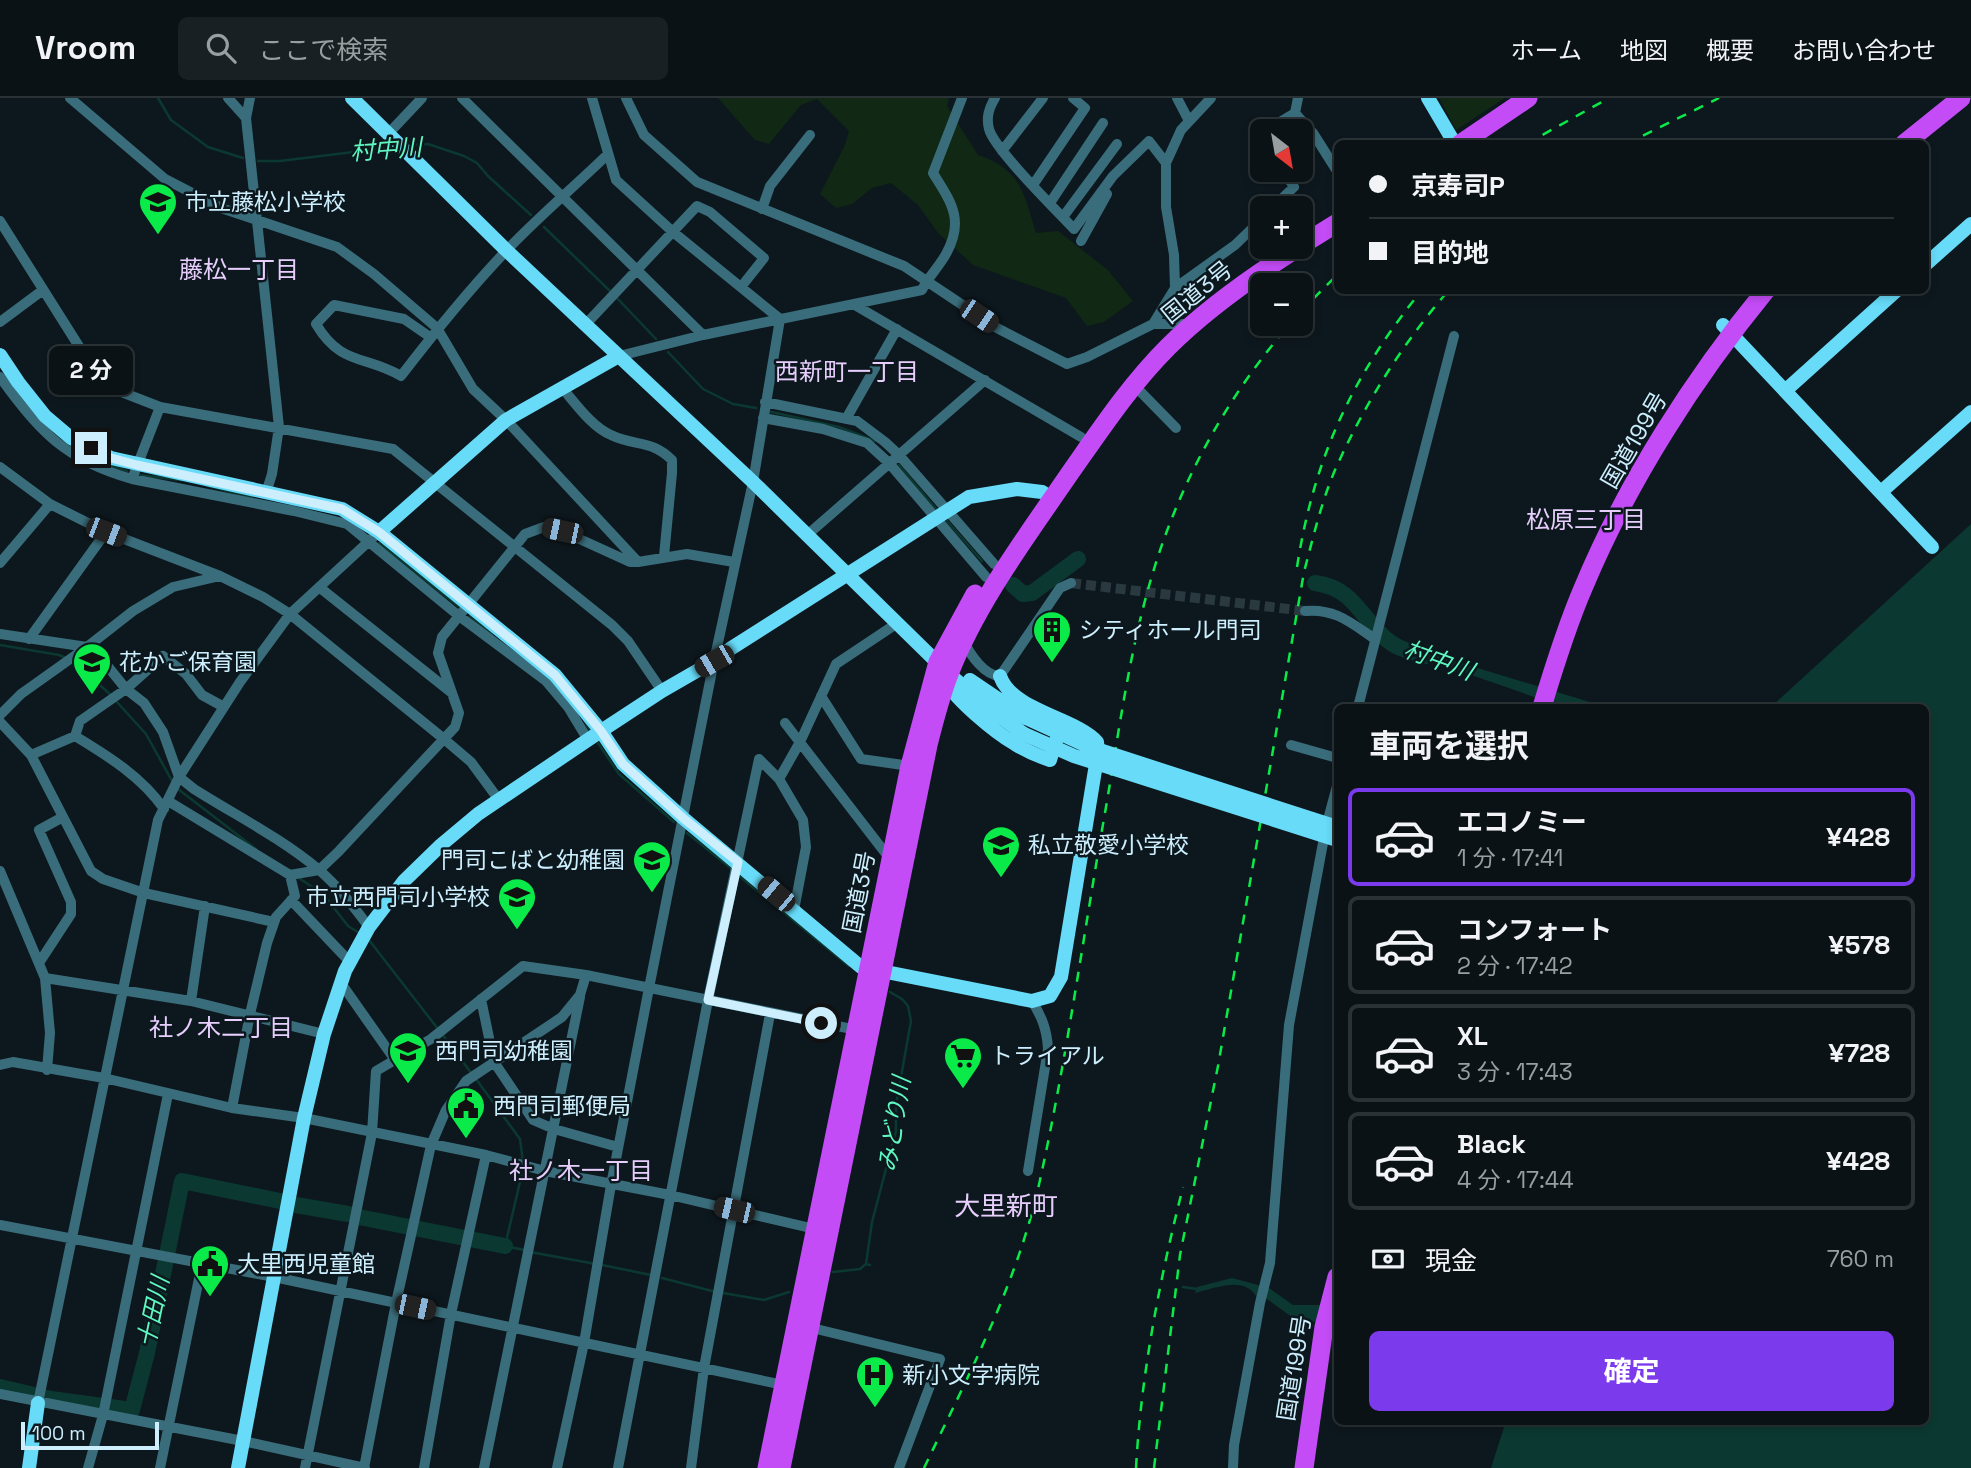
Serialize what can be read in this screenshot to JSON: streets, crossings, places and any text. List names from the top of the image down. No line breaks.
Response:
{"streets":{"highway":["国道3号","国道199号"]},"districts":["藤松一丁目","西新町一丁目","松原三丁目","社ノ木二丁目","社ノ木一丁目","大里新町"],"water":["村中川","みどり川","十田川"],"places":{"school or university":["市立藤松小学校","花かご保育園","私立敬愛小学校","門司こばと幼稚園","市立西門司小学校","西門司幼稚園"],"building":["シティホール門司"],"supermarket":["トライアル"],"public building":["西門司郵便局","大里西児童館"],"hospital":["新小文字病院"]},"scale_bar":"100 m","north":"bottom right","page":{"header":"Vroom","search":"ここで検索","nav":["ホーム","地図","概要","お問い合わせ"],"map_buttons":["+","−"],"banner":["京寿司P","目的地"],"bubble":"2 分","heading":"車両を選択","list":[{"name":"エコノミー","note":"1 分 · 17:41","value":"¥428"},{"name":"コンフォート","note":"2 分 · 17:42","value":"¥578"},{"name":"XL","note":"3 分 · 17:43","value":"¥728"},{"name":"Black","note":"4 分 · 17:44","value":"¥428"}],"pay":["現金","760 m"],"buttons":"確定","scale":"100 m"}}
